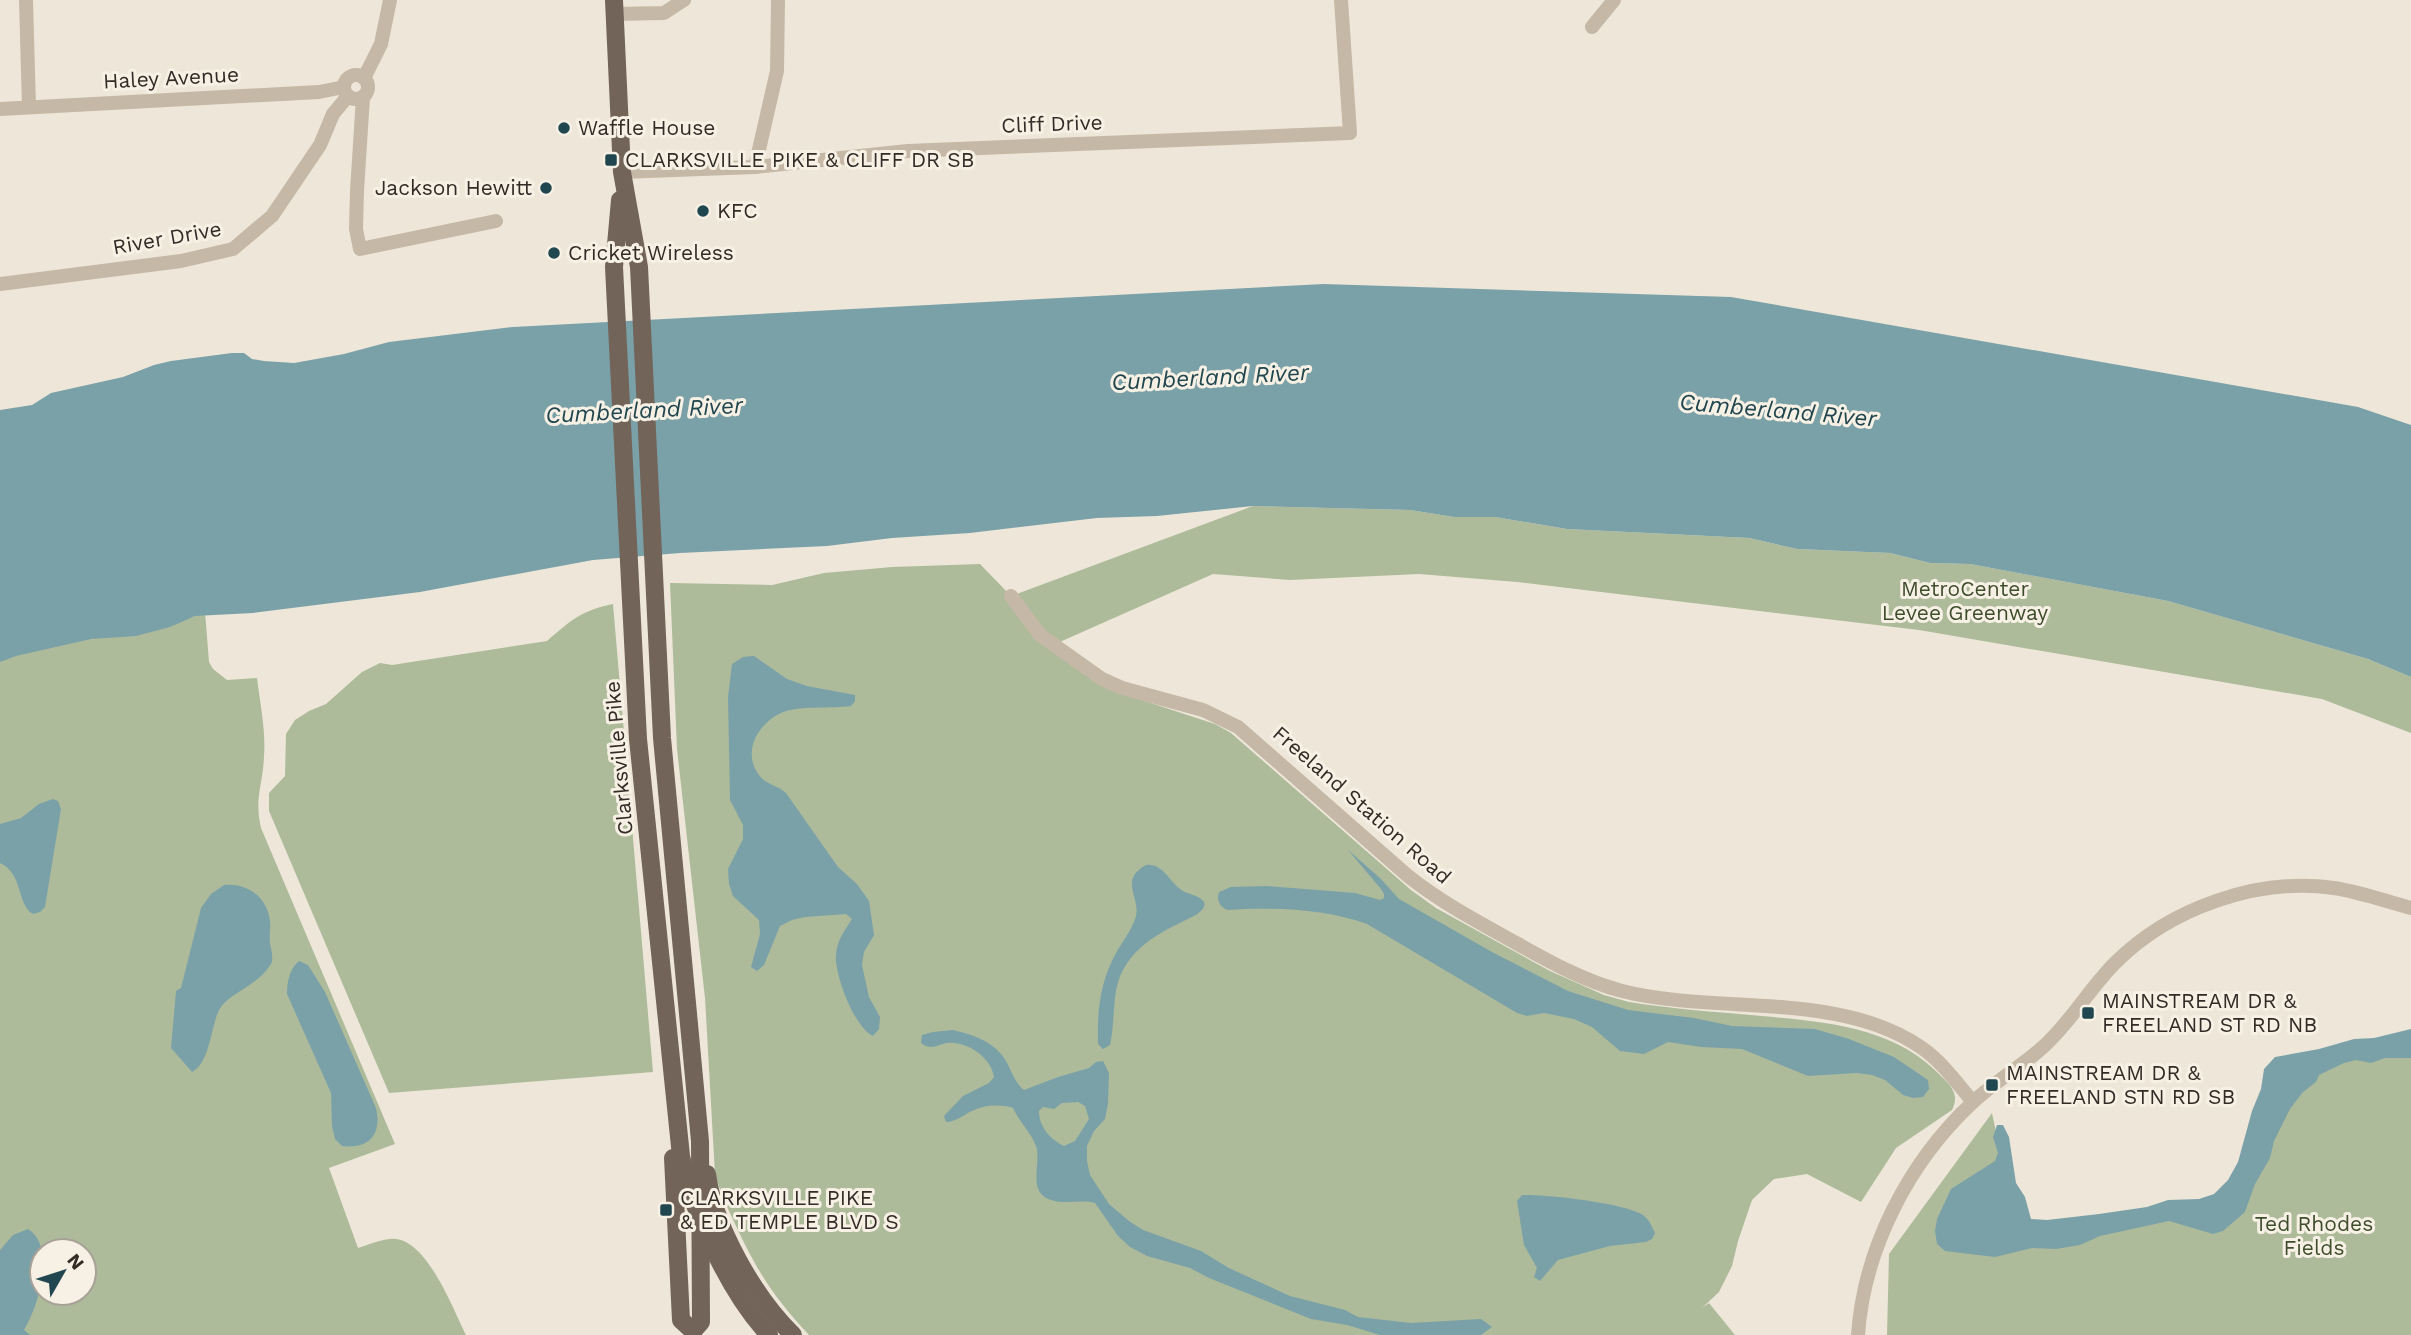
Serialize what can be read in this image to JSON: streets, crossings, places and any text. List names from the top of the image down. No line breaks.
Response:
{"streets":{"main road":["Clarksville Pike"],"street":["Haley Avenue","Cliff Drive","River Drive","Freeland Station Road"]},"crossings":[["Haley Avenue","River Drive"],["Cliff Drive","Clarksville Pike"]],"water":["Cumberland River"],"parks":["MetroCenter Levee Greenway","Ted Rhodes Fields"],"places":{"other":["Waffle House","Jackson Hewitt","KFC","Cricket Wireless"],"transit":["CLARKSVILLE PIKE & CLIFF DR SB","MAINSTREAM DR & FREELAND ST RD NB","MAINSTREAM DR & FREELAND STN RD SB","CLARKSVILLE PIKE & ED TEMPLE BLVD S"]},"north":"top right"}
